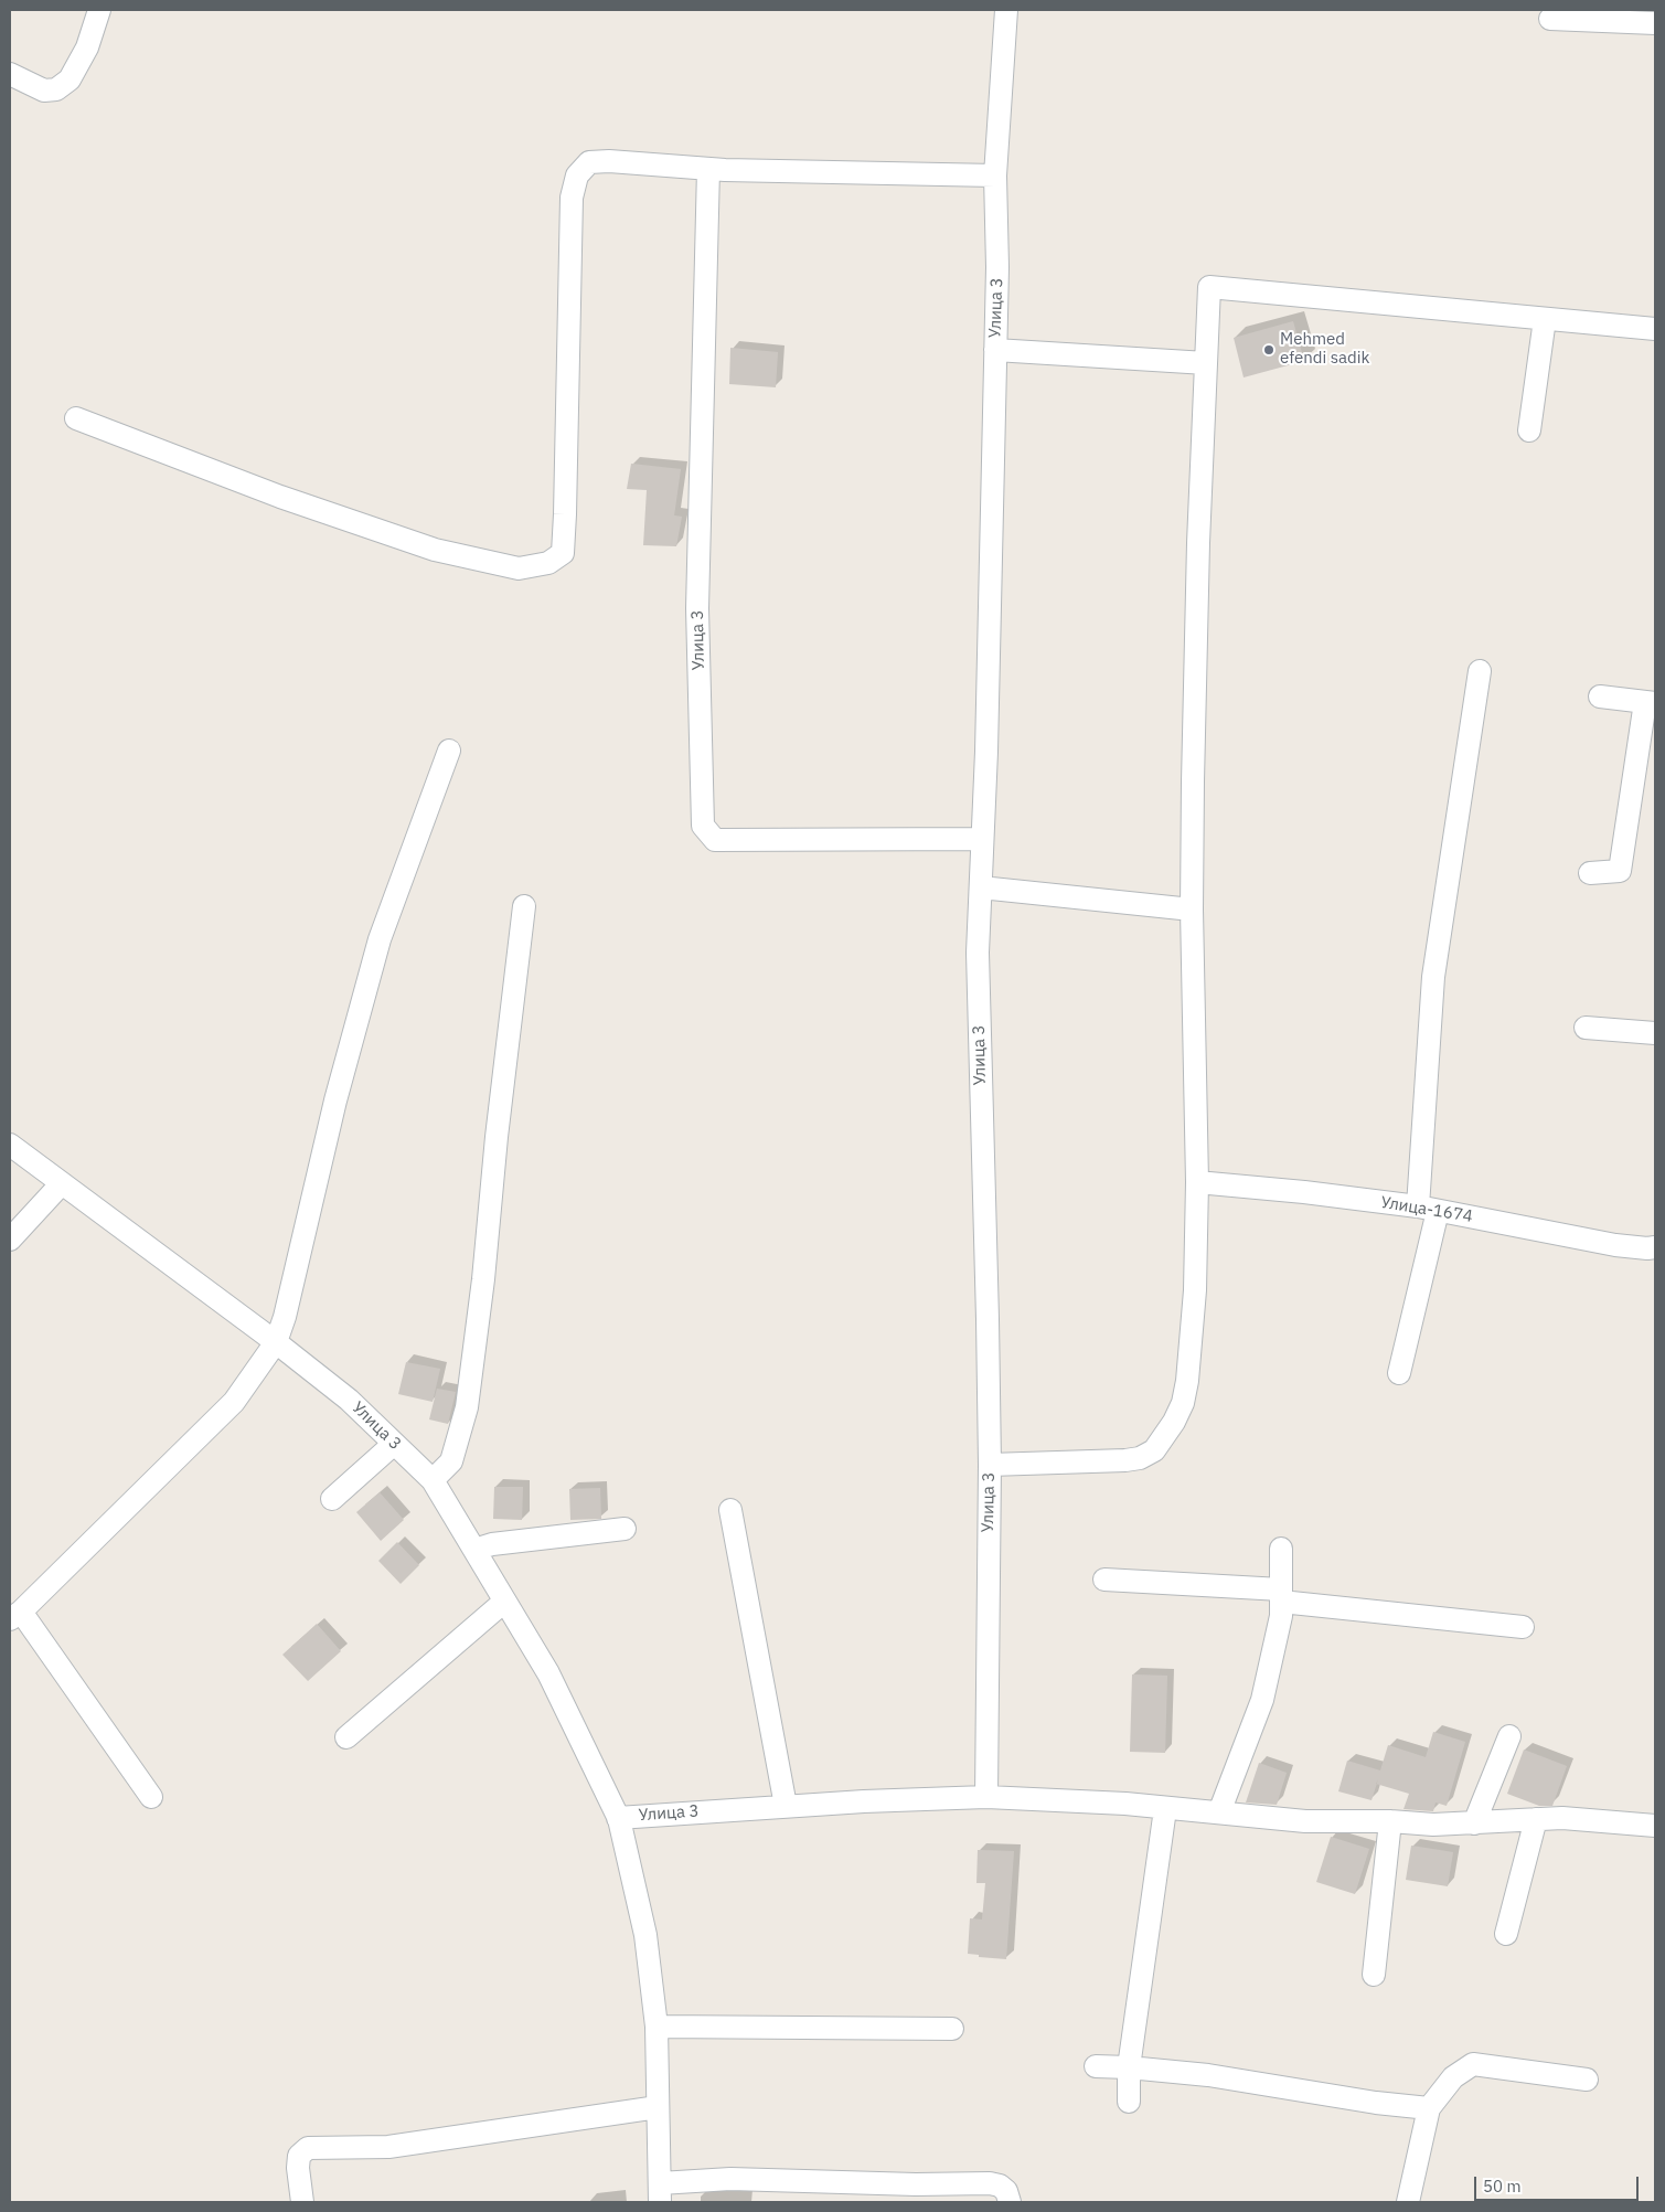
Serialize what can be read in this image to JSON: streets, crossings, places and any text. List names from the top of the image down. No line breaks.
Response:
{"streets":{"street":["Улица 3","Улица-1674"]},"places":["Mehmed efendi sadik"],"scale_bar":"50 m"}
